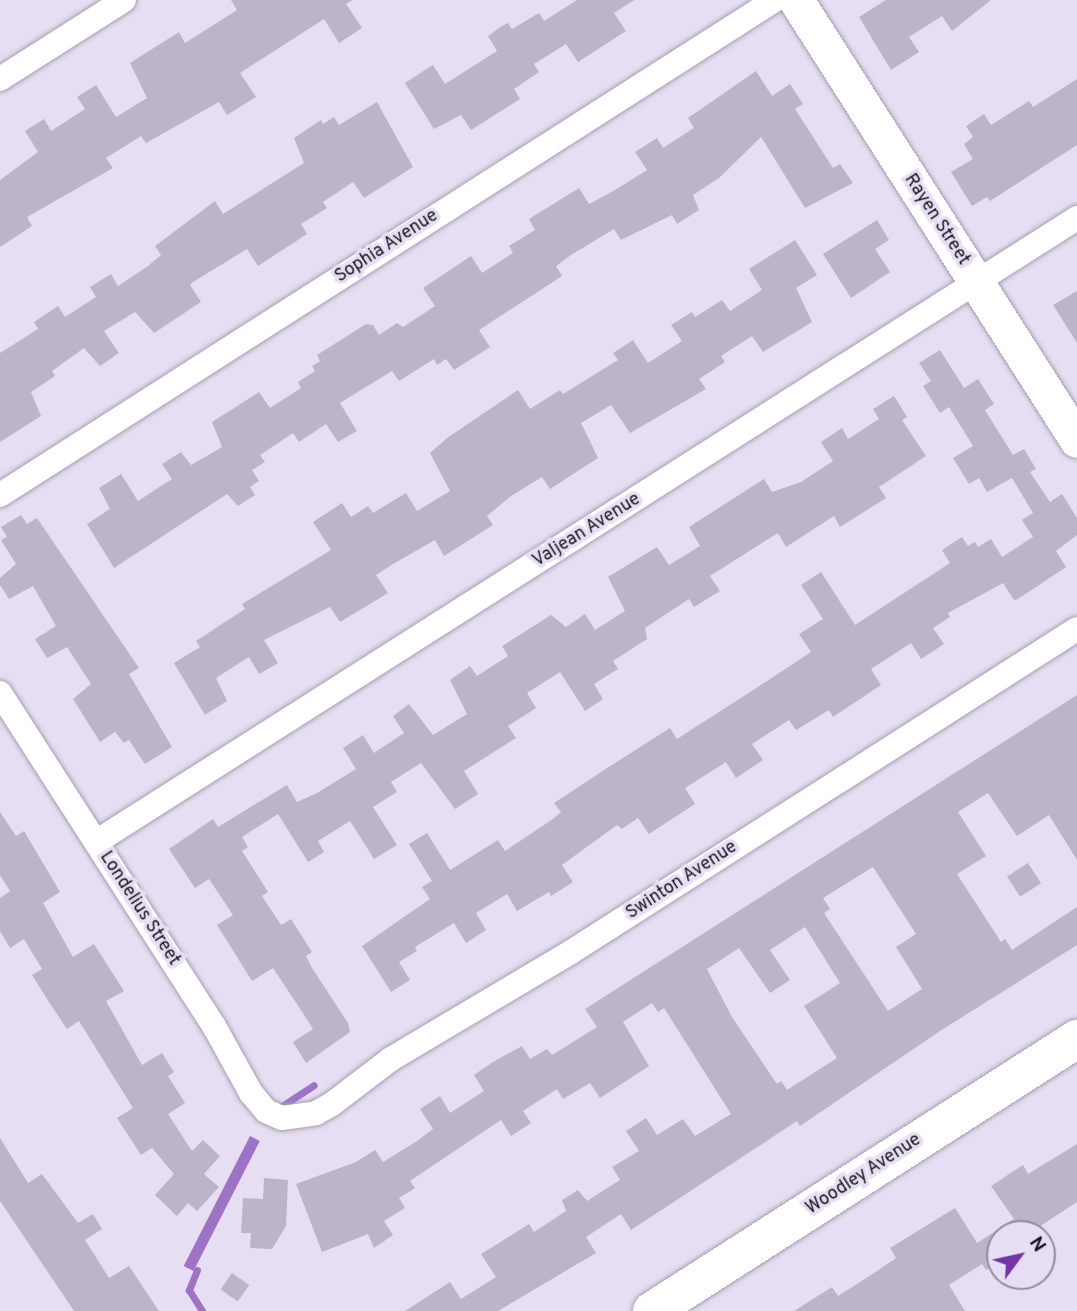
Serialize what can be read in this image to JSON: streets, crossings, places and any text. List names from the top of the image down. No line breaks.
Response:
{"streets":{"main road":["Woodley Avenue"],"street":["Rayen Street","Sophia Avenue","Valjean Avenue","Swinton Avenue","Londelius Street"]},"crossings":[["Rayen Street","Valjean Avenue"],["Valjean Avenue","Londelius Street"],["Swinton Avenue","Londelius Street"]],"north":"top right"}
